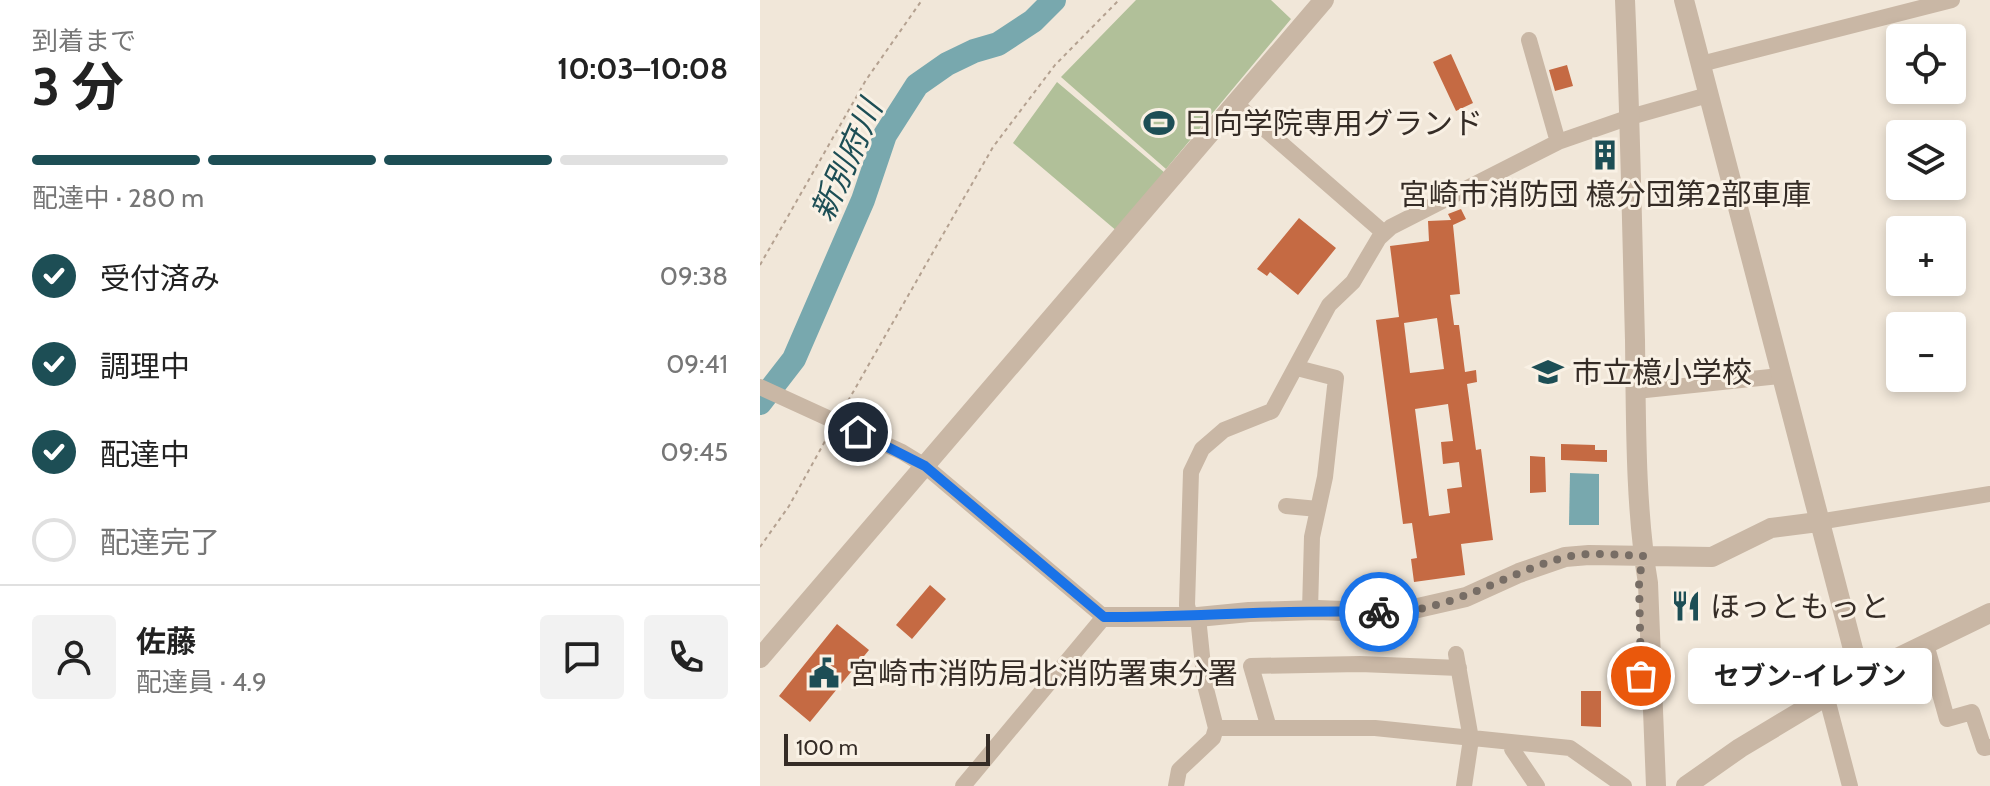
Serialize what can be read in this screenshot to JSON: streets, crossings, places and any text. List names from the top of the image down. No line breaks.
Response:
{"water":["新別府川"],"places":{"sports":["日向学院専用グランド"],"building":["宮崎市消防団 檍分団第2部車庫"],"school or university":["市立檍小学校"],"restaurant":["ほっともっと"],"public building":["宮崎市消防局北消防署東分署"],"other":["セブン-イレブン"]},"scale_bar":"100 m","page":{"heading":["3 分","到着まで","10:03–10:08"],"panel":["佐藤","配達員 · 4.9"],"map_buttons":["+","−"],"bar":"配達中 · 280 m","list":[["受付済み","09:38"],["調理中","09:41"],["配達中","09:45"],"配達完了"],"bubble":"セブン-イレブン","scale":"100 m"}}
